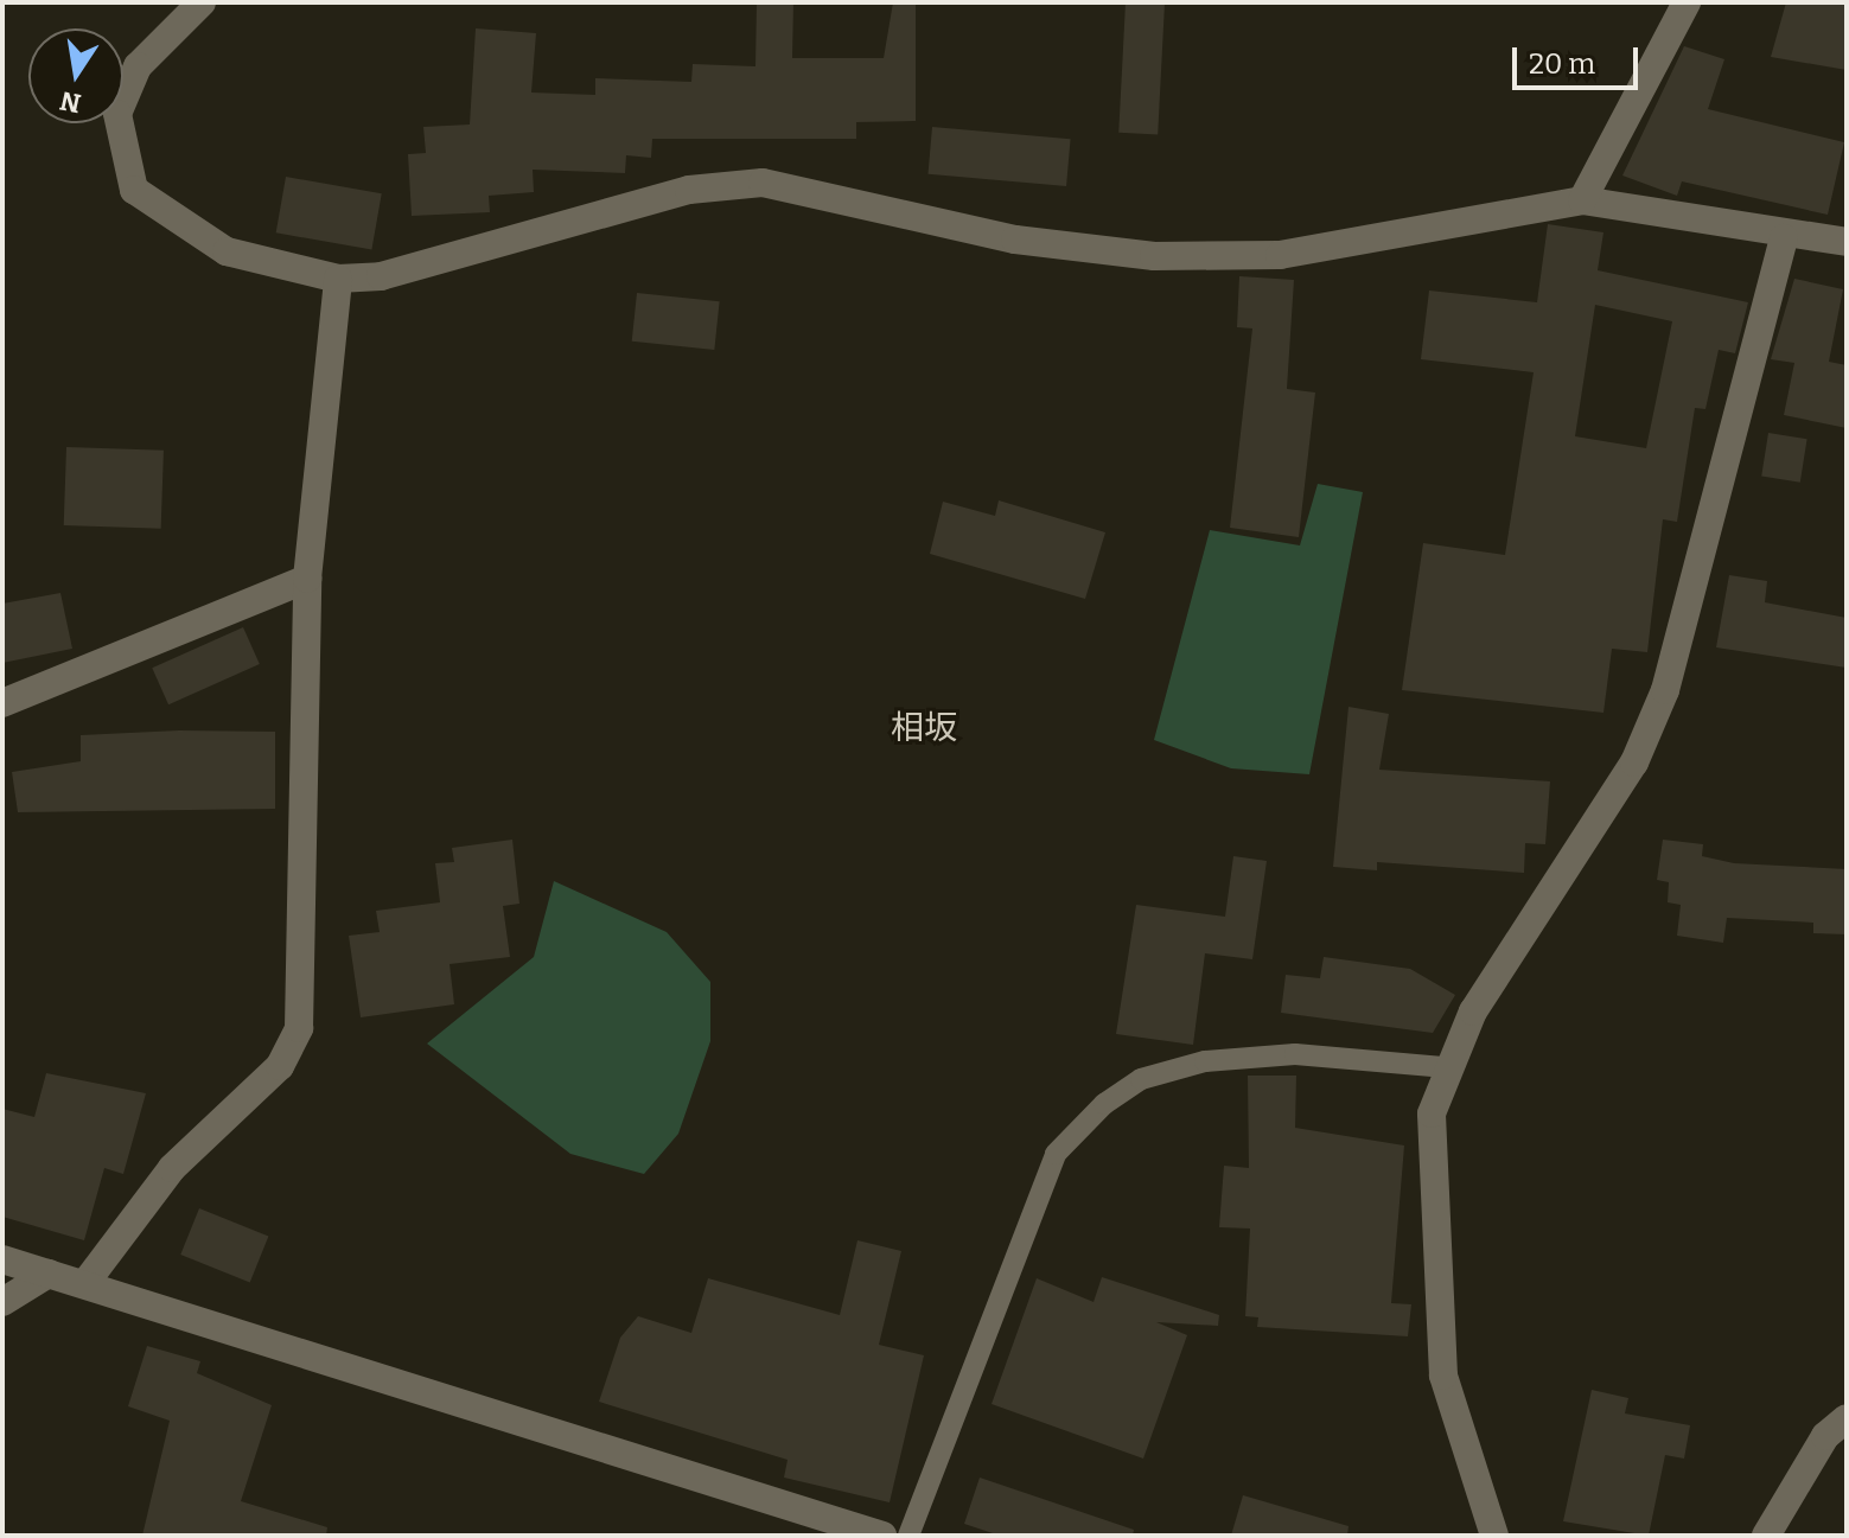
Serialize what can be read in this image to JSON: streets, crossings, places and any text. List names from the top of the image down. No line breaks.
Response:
{"districts":["相坂"],"scale_bar":"20 m","north":"bottom"}
